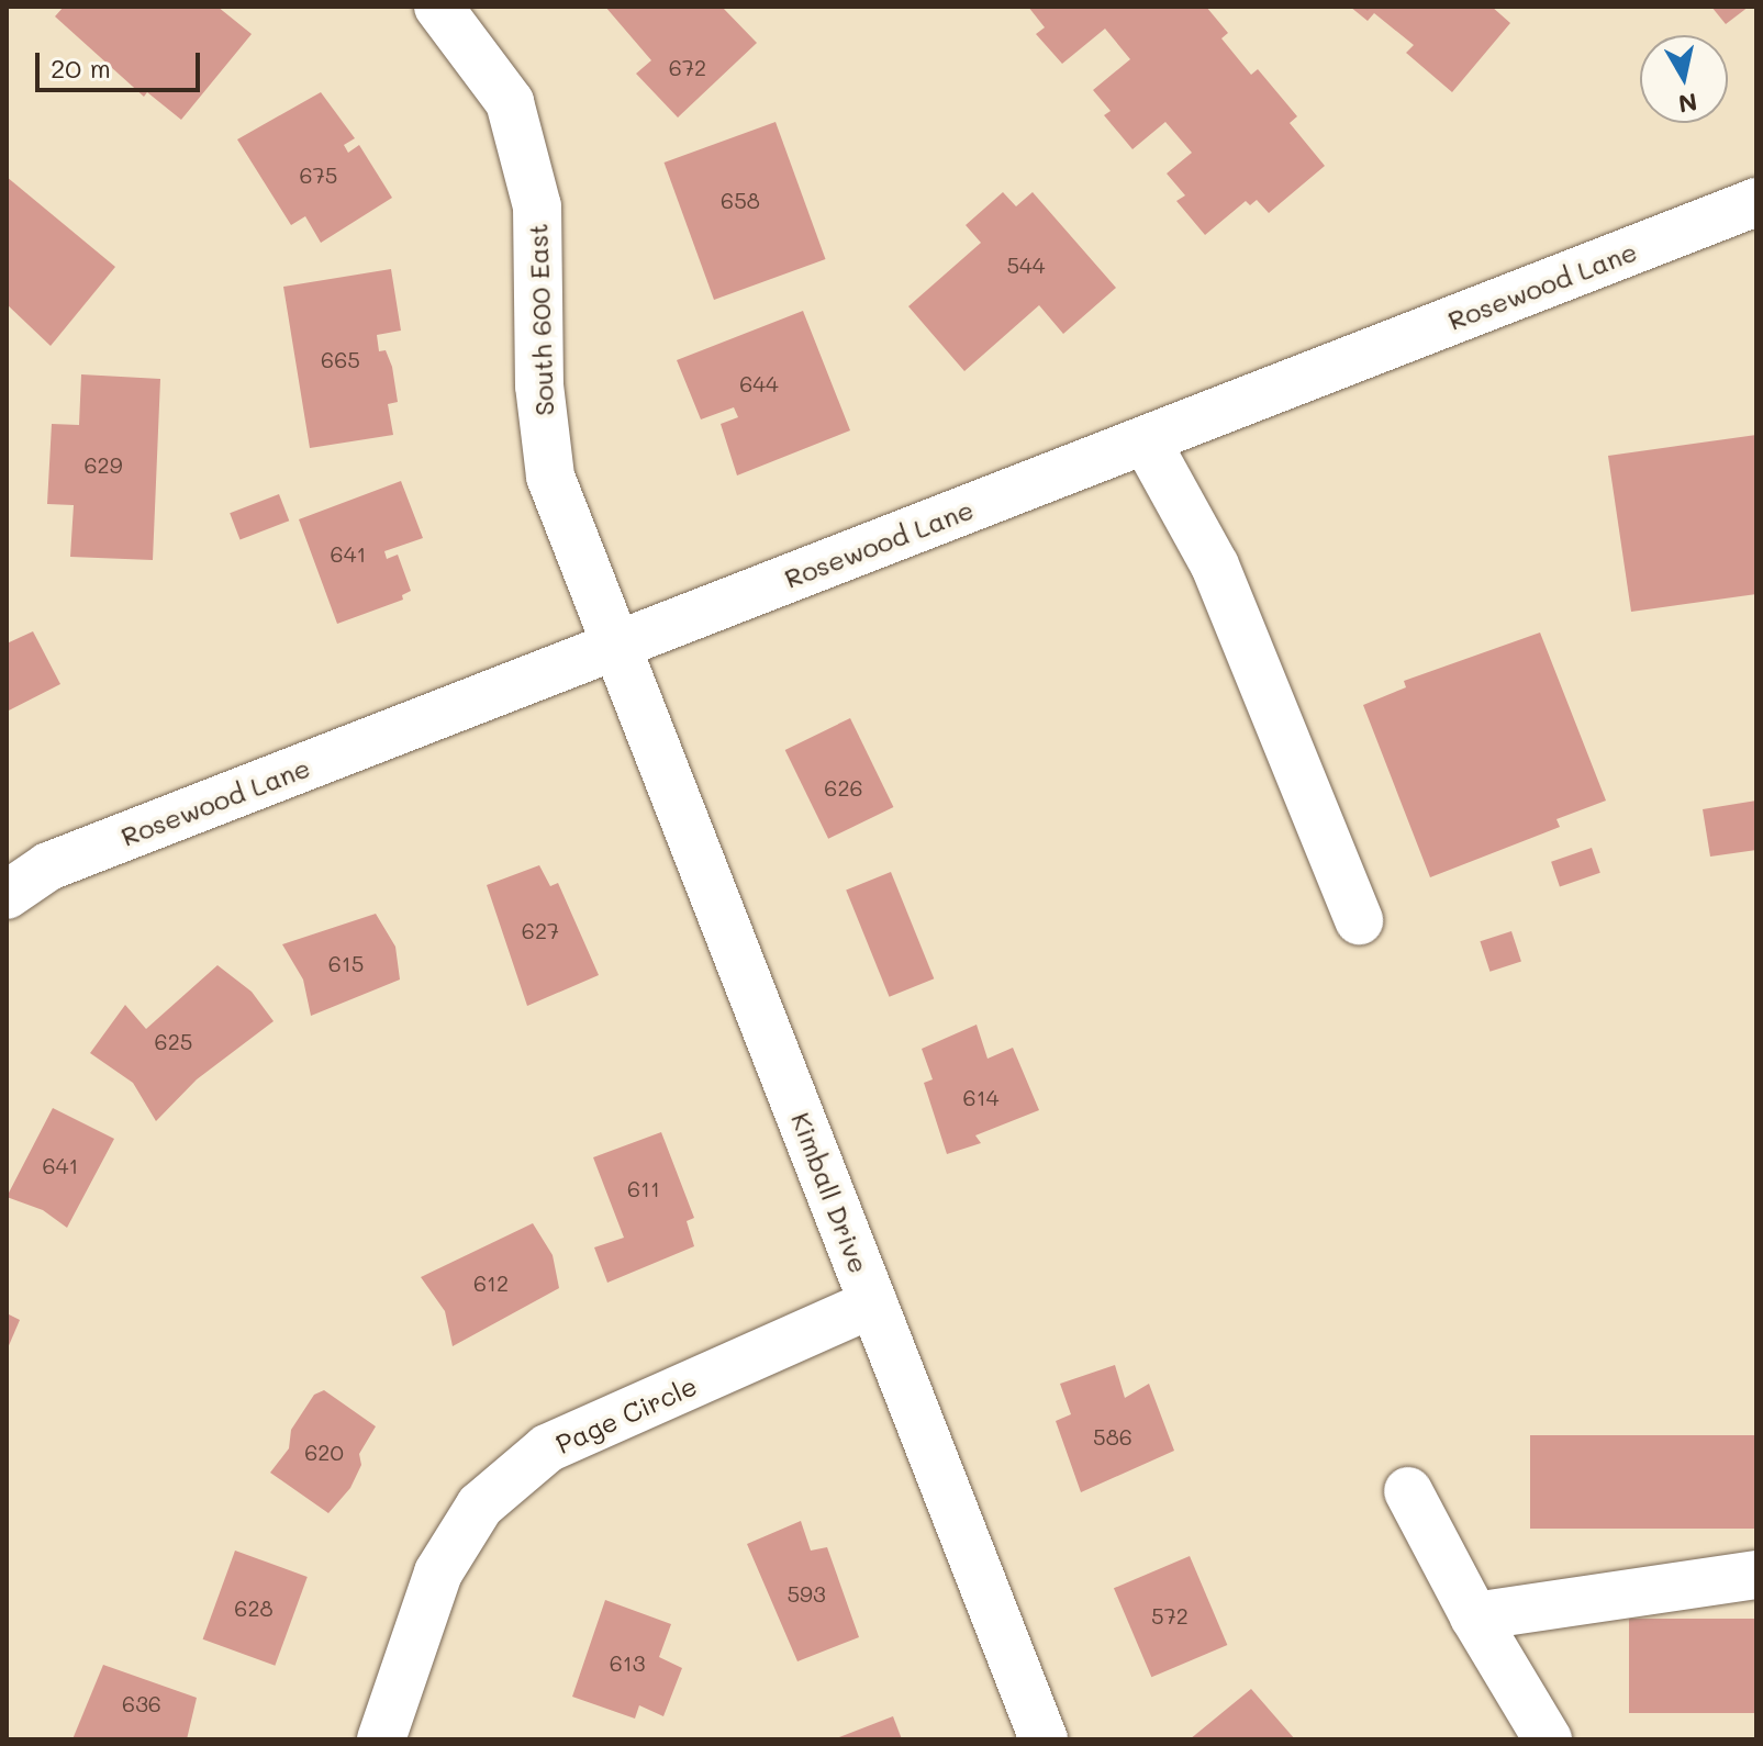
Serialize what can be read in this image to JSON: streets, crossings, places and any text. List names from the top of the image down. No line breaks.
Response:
{"streets":{"street":["Rosewood Lane","South 600 East","Kimball Drive","Page Circle"]},"crossings":[["Rosewood Lane","South 600 East"],["Rosewood Lane","Kimball Drive"],["South 600 East","Kimball Drive"],["Kimball Drive","Page Circle"]],"house_numbers":["672","675","658","544","665","644","629","641","626","627","615","625","614","641","611","612","586","620","593","628","572","613","636"],"scale_bar":"20 m","north":"bottom"}
